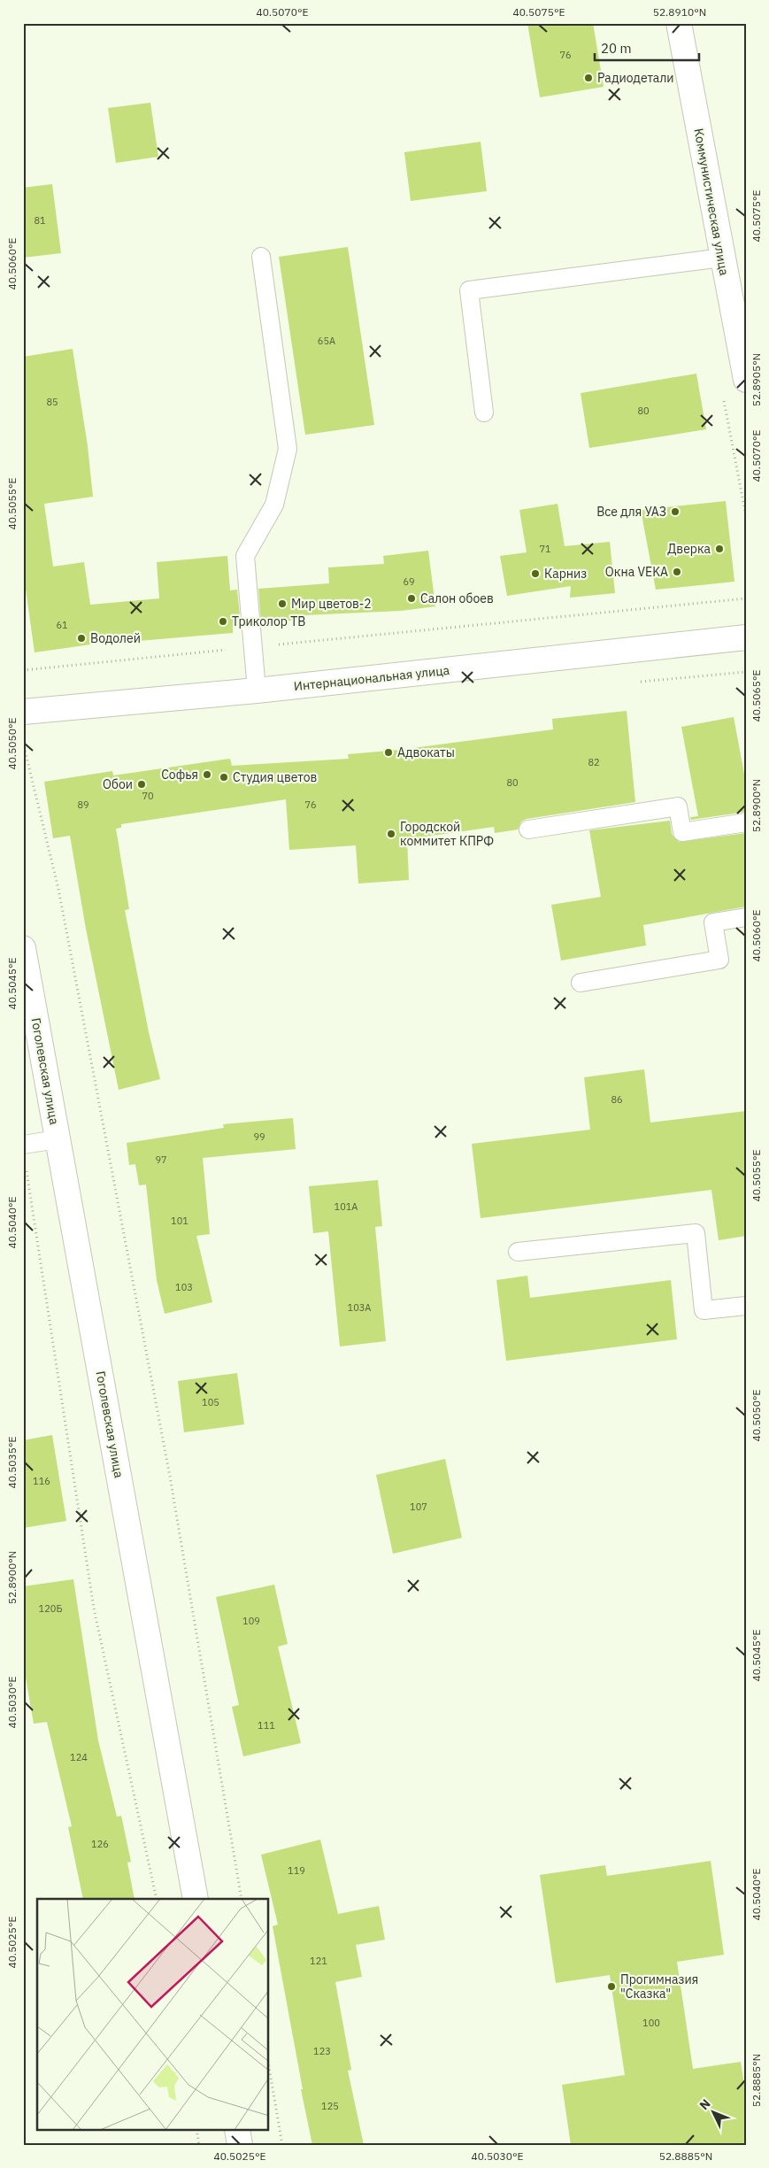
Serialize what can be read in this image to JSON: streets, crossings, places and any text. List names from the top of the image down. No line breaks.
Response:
{"streets":{"street":["Коммунистическая улица","Интернациональная улица","Гоголевская улица"]},"places":["Радиодетали","Все для УАЗ","Дверка","Окна VEKA","Карниз","Салон обоев","Мир цветов-2","Триколор ТВ","Водолей","Адвокаты","Софья","Студия цветов","Обои","Городской коммитет КПРФ","Прогимназия \"Сказка\""],"house_numbers":["76","81","65А","85","80","71","69","61","82","80","70","89","76","86","99","97","101А","101","103","103А","105","116","107","120Б","109","111","124","126","119","121","100","123","125"],"scale_bar":"20 m","north":"top left","coordinates":["40.5070°E","40.5075°E","52.8910°N","40.5060°E","52.8905°N","40.5055°E","40.5065°E","40.5050°E","52.8900°N","40.5045°E","40.5040°E","40.5035°E","40.5030°E","40.5025°E","52.8885°N"]}
